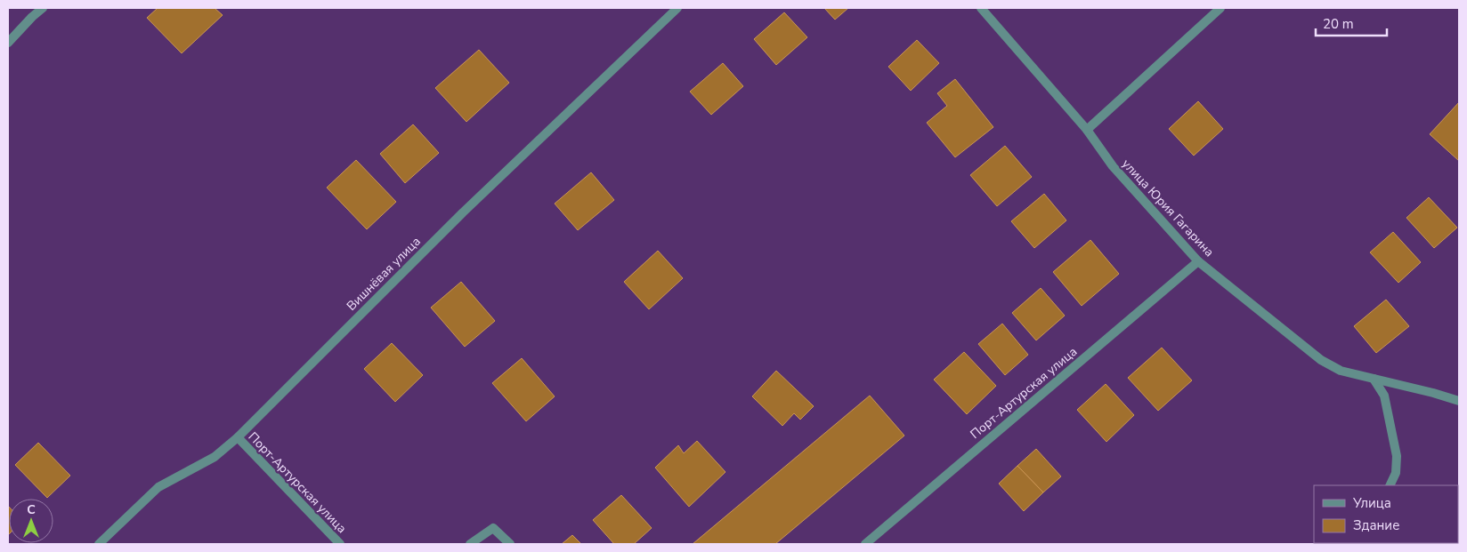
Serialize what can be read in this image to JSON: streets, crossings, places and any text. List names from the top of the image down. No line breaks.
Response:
{"streets":{"street":["улица Юрия Гагарина","Вишнёвая улица","Порт-Артурская улица"]},"crossings":[["улица Юрия Гагарина","Порт-Артурская улица"],["Вишнёвая улица","Порт-Артурская улица"]],"legend":["Улица","Здание"],"scale_bar":"20 m","north":"top"}
